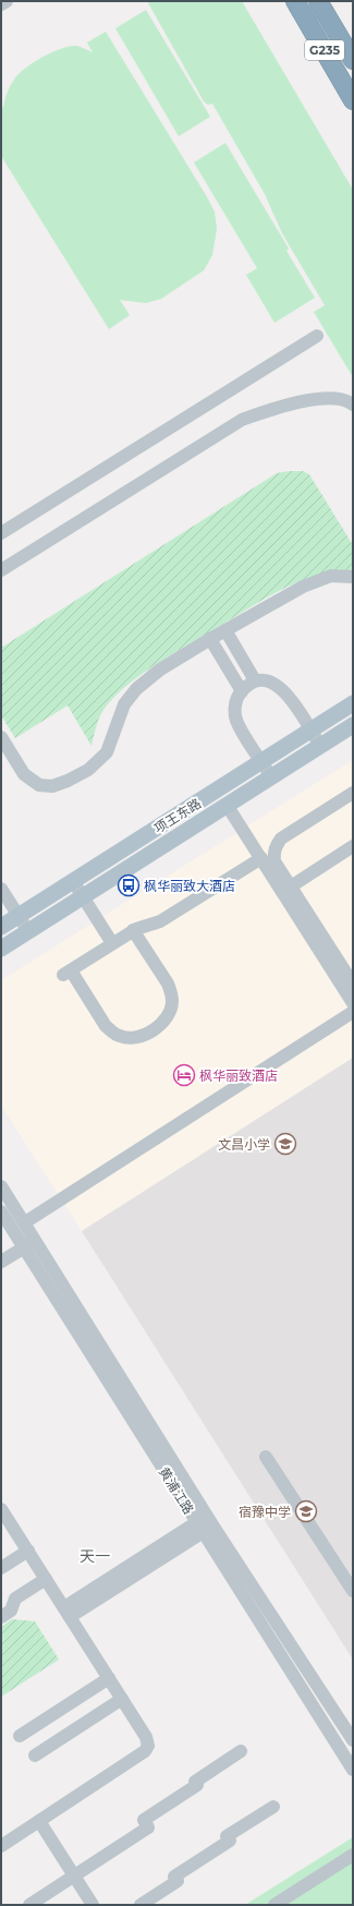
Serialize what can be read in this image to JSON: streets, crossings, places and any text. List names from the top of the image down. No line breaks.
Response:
{"streets":{"highway":["G235"],"main road":["项王东路"],"street":["黄浦江路"]},"districts":["天一"],"places":{"bus stop":["枫华丽致大酒店"],"hotel":["枫华丽致酒店"],"school or university":["文昌小学","宿豫中学"]}}
